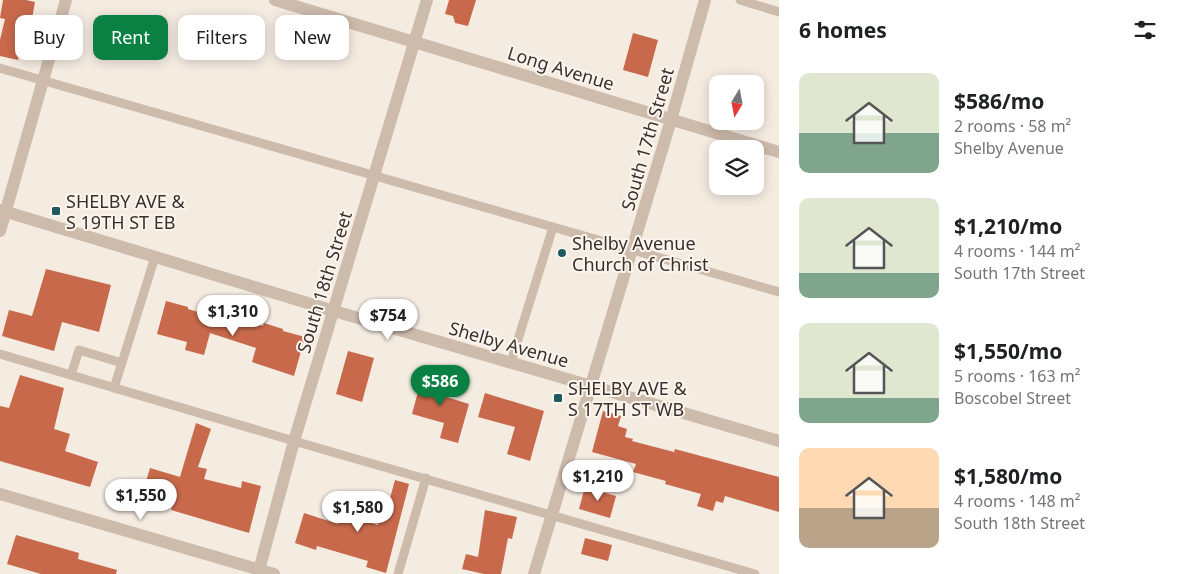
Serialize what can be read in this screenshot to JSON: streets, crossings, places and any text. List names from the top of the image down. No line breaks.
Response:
{"streets":{"street":["Long Avenue","South 17th Street","South 18th Street","Shelby Avenue"]},"crossings":[["Long Avenue","South 17th Street"],["Long Avenue","South 18th Street"],["South 17th Street","Shelby Avenue"],["South 18th Street","Shelby Avenue"]],"places":{"transit":["SHELBY AVE & S 19TH ST EB","SHELBY AVE & S 17TH ST WB"],"other":["Shelby Avenue Church of Christ"]},"north":"bottom","page":{"heading":"6 homes","chip":["Buy","Rent","Filters","New"],"list":[{"name":"$586/mo","note":"2 rooms · 58 m² · Shelby Avenue"},{"name":"$1,210/mo","note":"4 rooms · 144 m² · South 17th Street"},{"name":"$1,550/mo","note":"5 rooms · 163 m² · Boscobel Street"},{"name":"$1,580/mo","note":"4 rooms · 148 m² · South 18th Street"}],"price":["$1,310","$754","$586","$1,210","$1,550","$1,580"]}}
